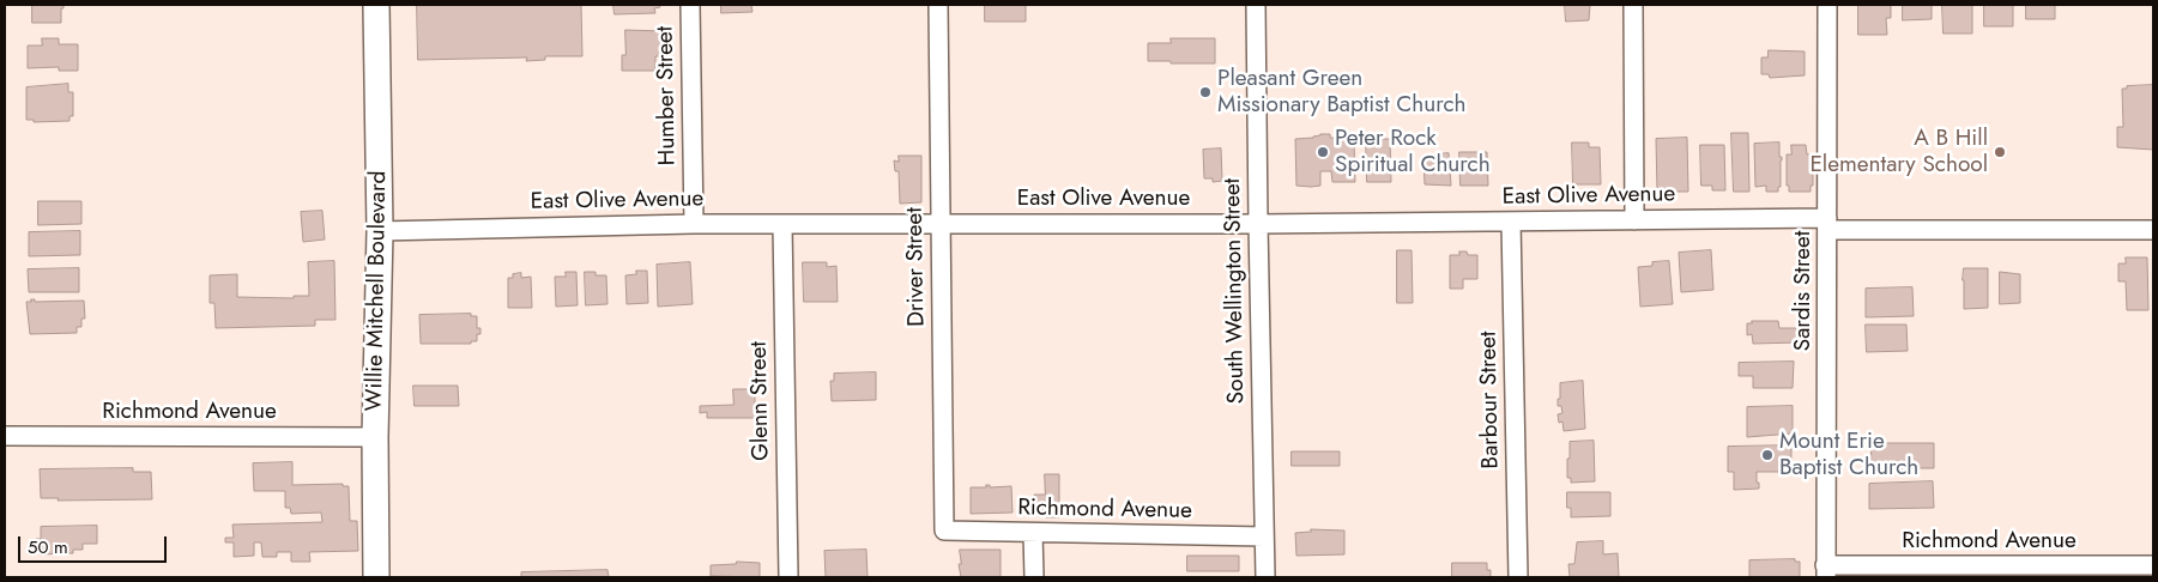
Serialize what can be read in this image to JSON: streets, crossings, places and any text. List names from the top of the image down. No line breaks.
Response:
{"streets":{"street":["Humber Street","East Olive Avenue","Driver Street","Willie Mitchell Boulevard","South Wellington Street","Sardis Street","Barbour Street","Glenn Street","Richmond Avenue"]},"crossings":[["Humber Street","East Olive Avenue"],["East Olive Avenue","Driver Street"],["East Olive Avenue","Willie Mitchell Boulevard"],["East Olive Avenue","South Wellington Street"],["East Olive Avenue","Sardis Street"],["East Olive Avenue","Barbour Street"],["East Olive Avenue","Glenn Street"],["Driver Street","Richmond Avenue"],["Willie Mitchell Boulevard","Richmond Avenue"],["South Wellington Street","Richmond Avenue"],["Sardis Street","Richmond Avenue"]],"places":["Pleasant Green Missionary Baptist Church","Peter Rock Spiritual Church","A B Hill Elementary School","Mount Erie Baptist Church"],"scale_bar":"50 m"}
